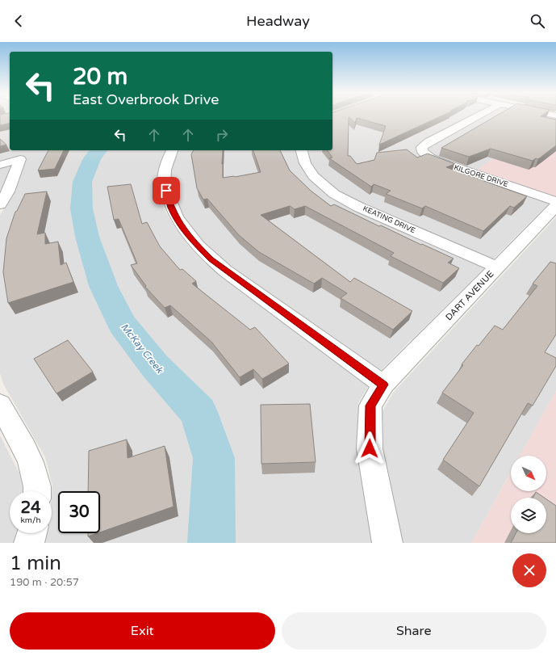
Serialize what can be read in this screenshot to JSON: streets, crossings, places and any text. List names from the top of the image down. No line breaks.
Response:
{"streets":{"street":["KILGORE DRIVE","KEATING DRIVE","DART AVENUE"]},"crossings":[["KEATING DRIVE","DART AVENUE"]],"water":["McKay Creek"],"north":"bottom right","page":{"header":"Headway","turn":["20 m","East Overbrook Drive"],"speed":"24 km/h","limit":"30","heading":["1 min","190 m · 20:57"],"buttons":["Exit","Share"]}}
